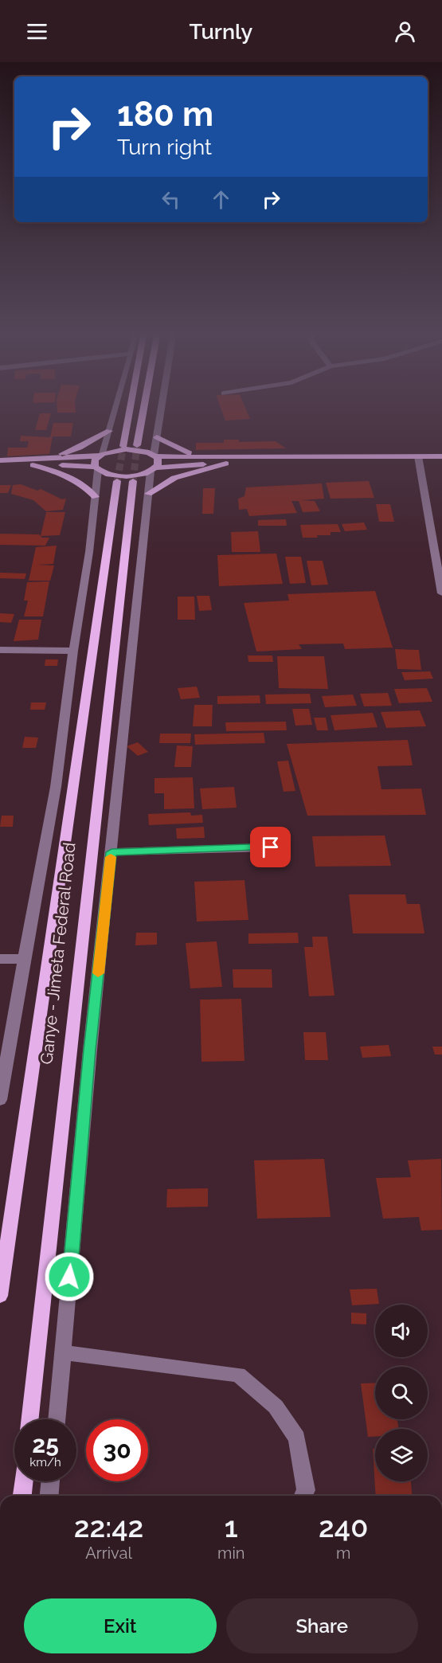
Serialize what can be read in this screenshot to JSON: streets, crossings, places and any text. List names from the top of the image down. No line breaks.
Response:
{"streets":{"main road":["Ganye - Jimeta Federal Road"]},"page":{"header":"Turnly","turn":["180 m","Turn right"],"speed":"25 km/h","limit":"30","eta":["22:42","Arrival","1","min","240","m"],"buttons":["Exit","Share"]}}
